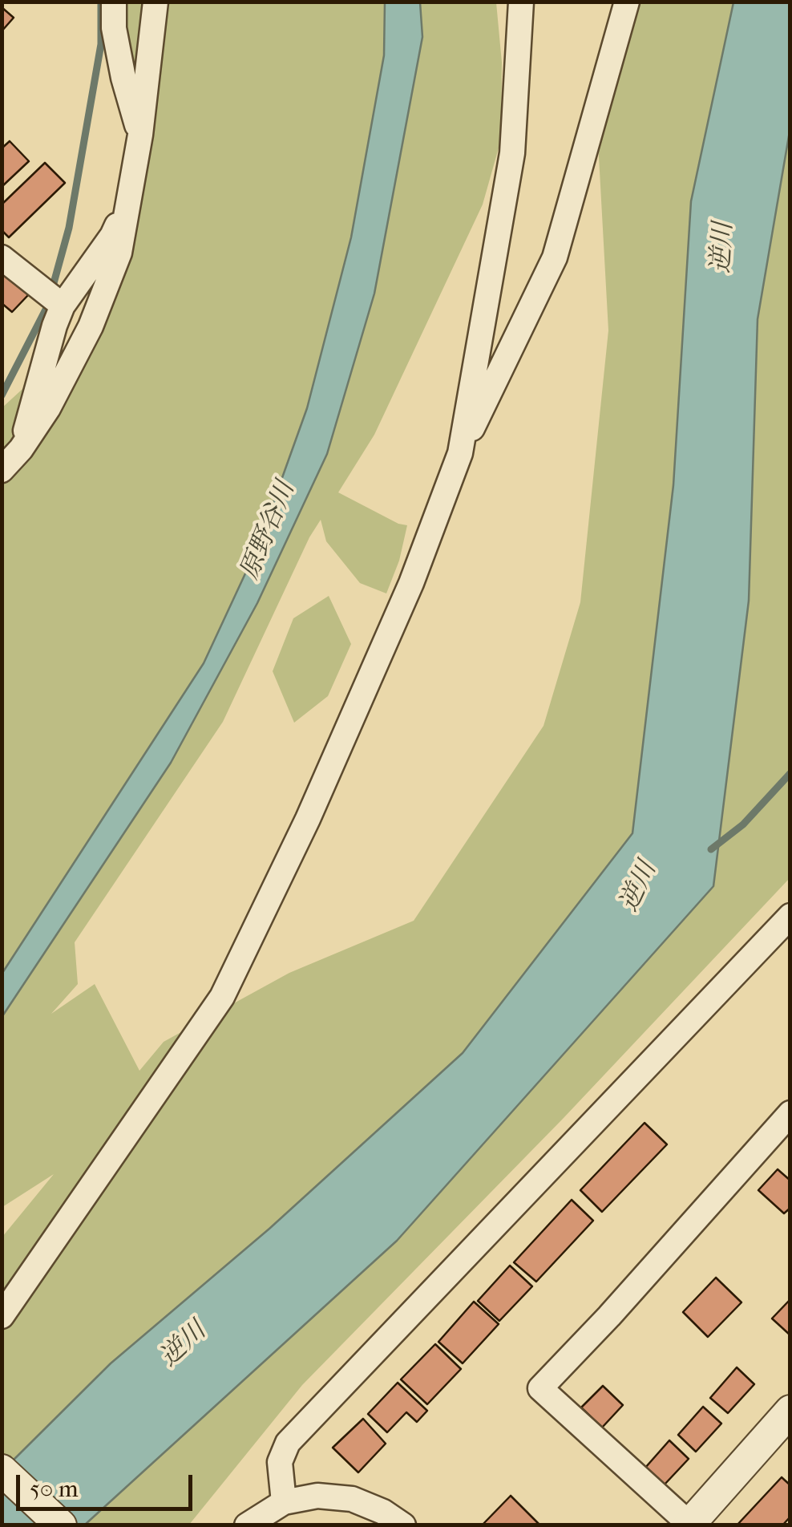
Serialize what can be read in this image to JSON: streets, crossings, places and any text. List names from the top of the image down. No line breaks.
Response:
{"water":["逆川","原野谷川"],"scale_bar":"50 m"}
